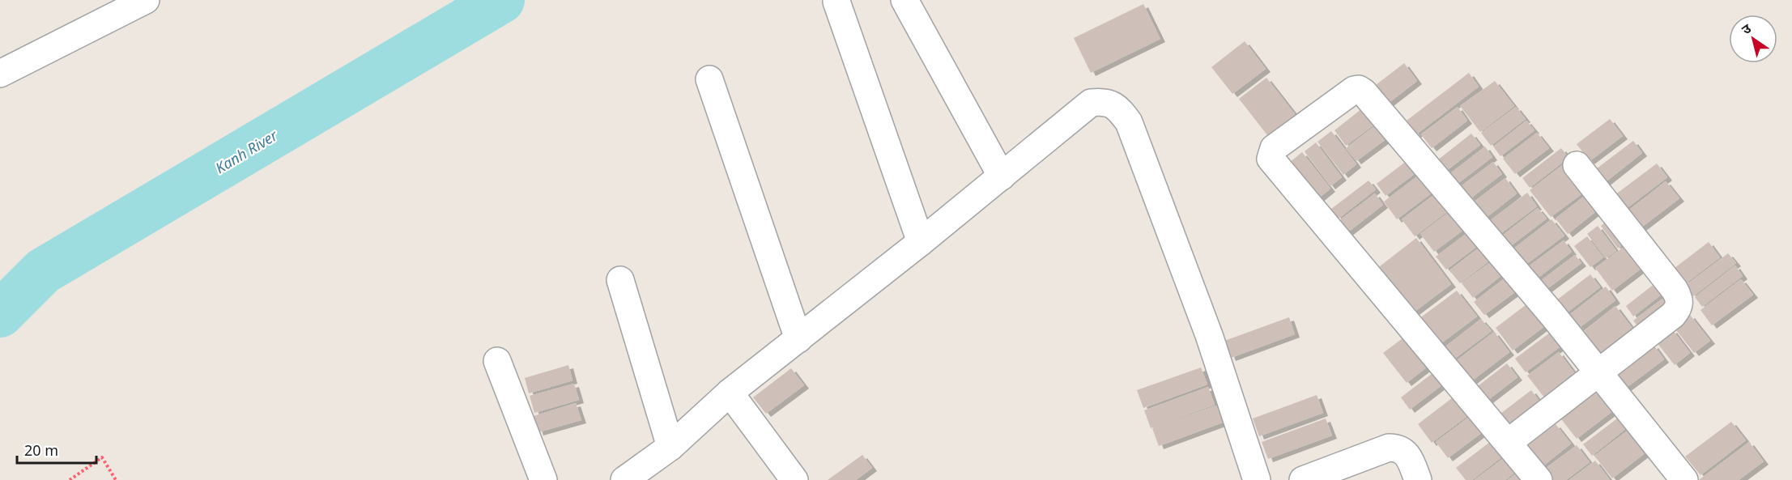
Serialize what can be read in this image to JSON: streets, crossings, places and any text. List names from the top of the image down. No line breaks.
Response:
{"water":["Kanh River"],"scale_bar":"20 m","north":"top left"}
